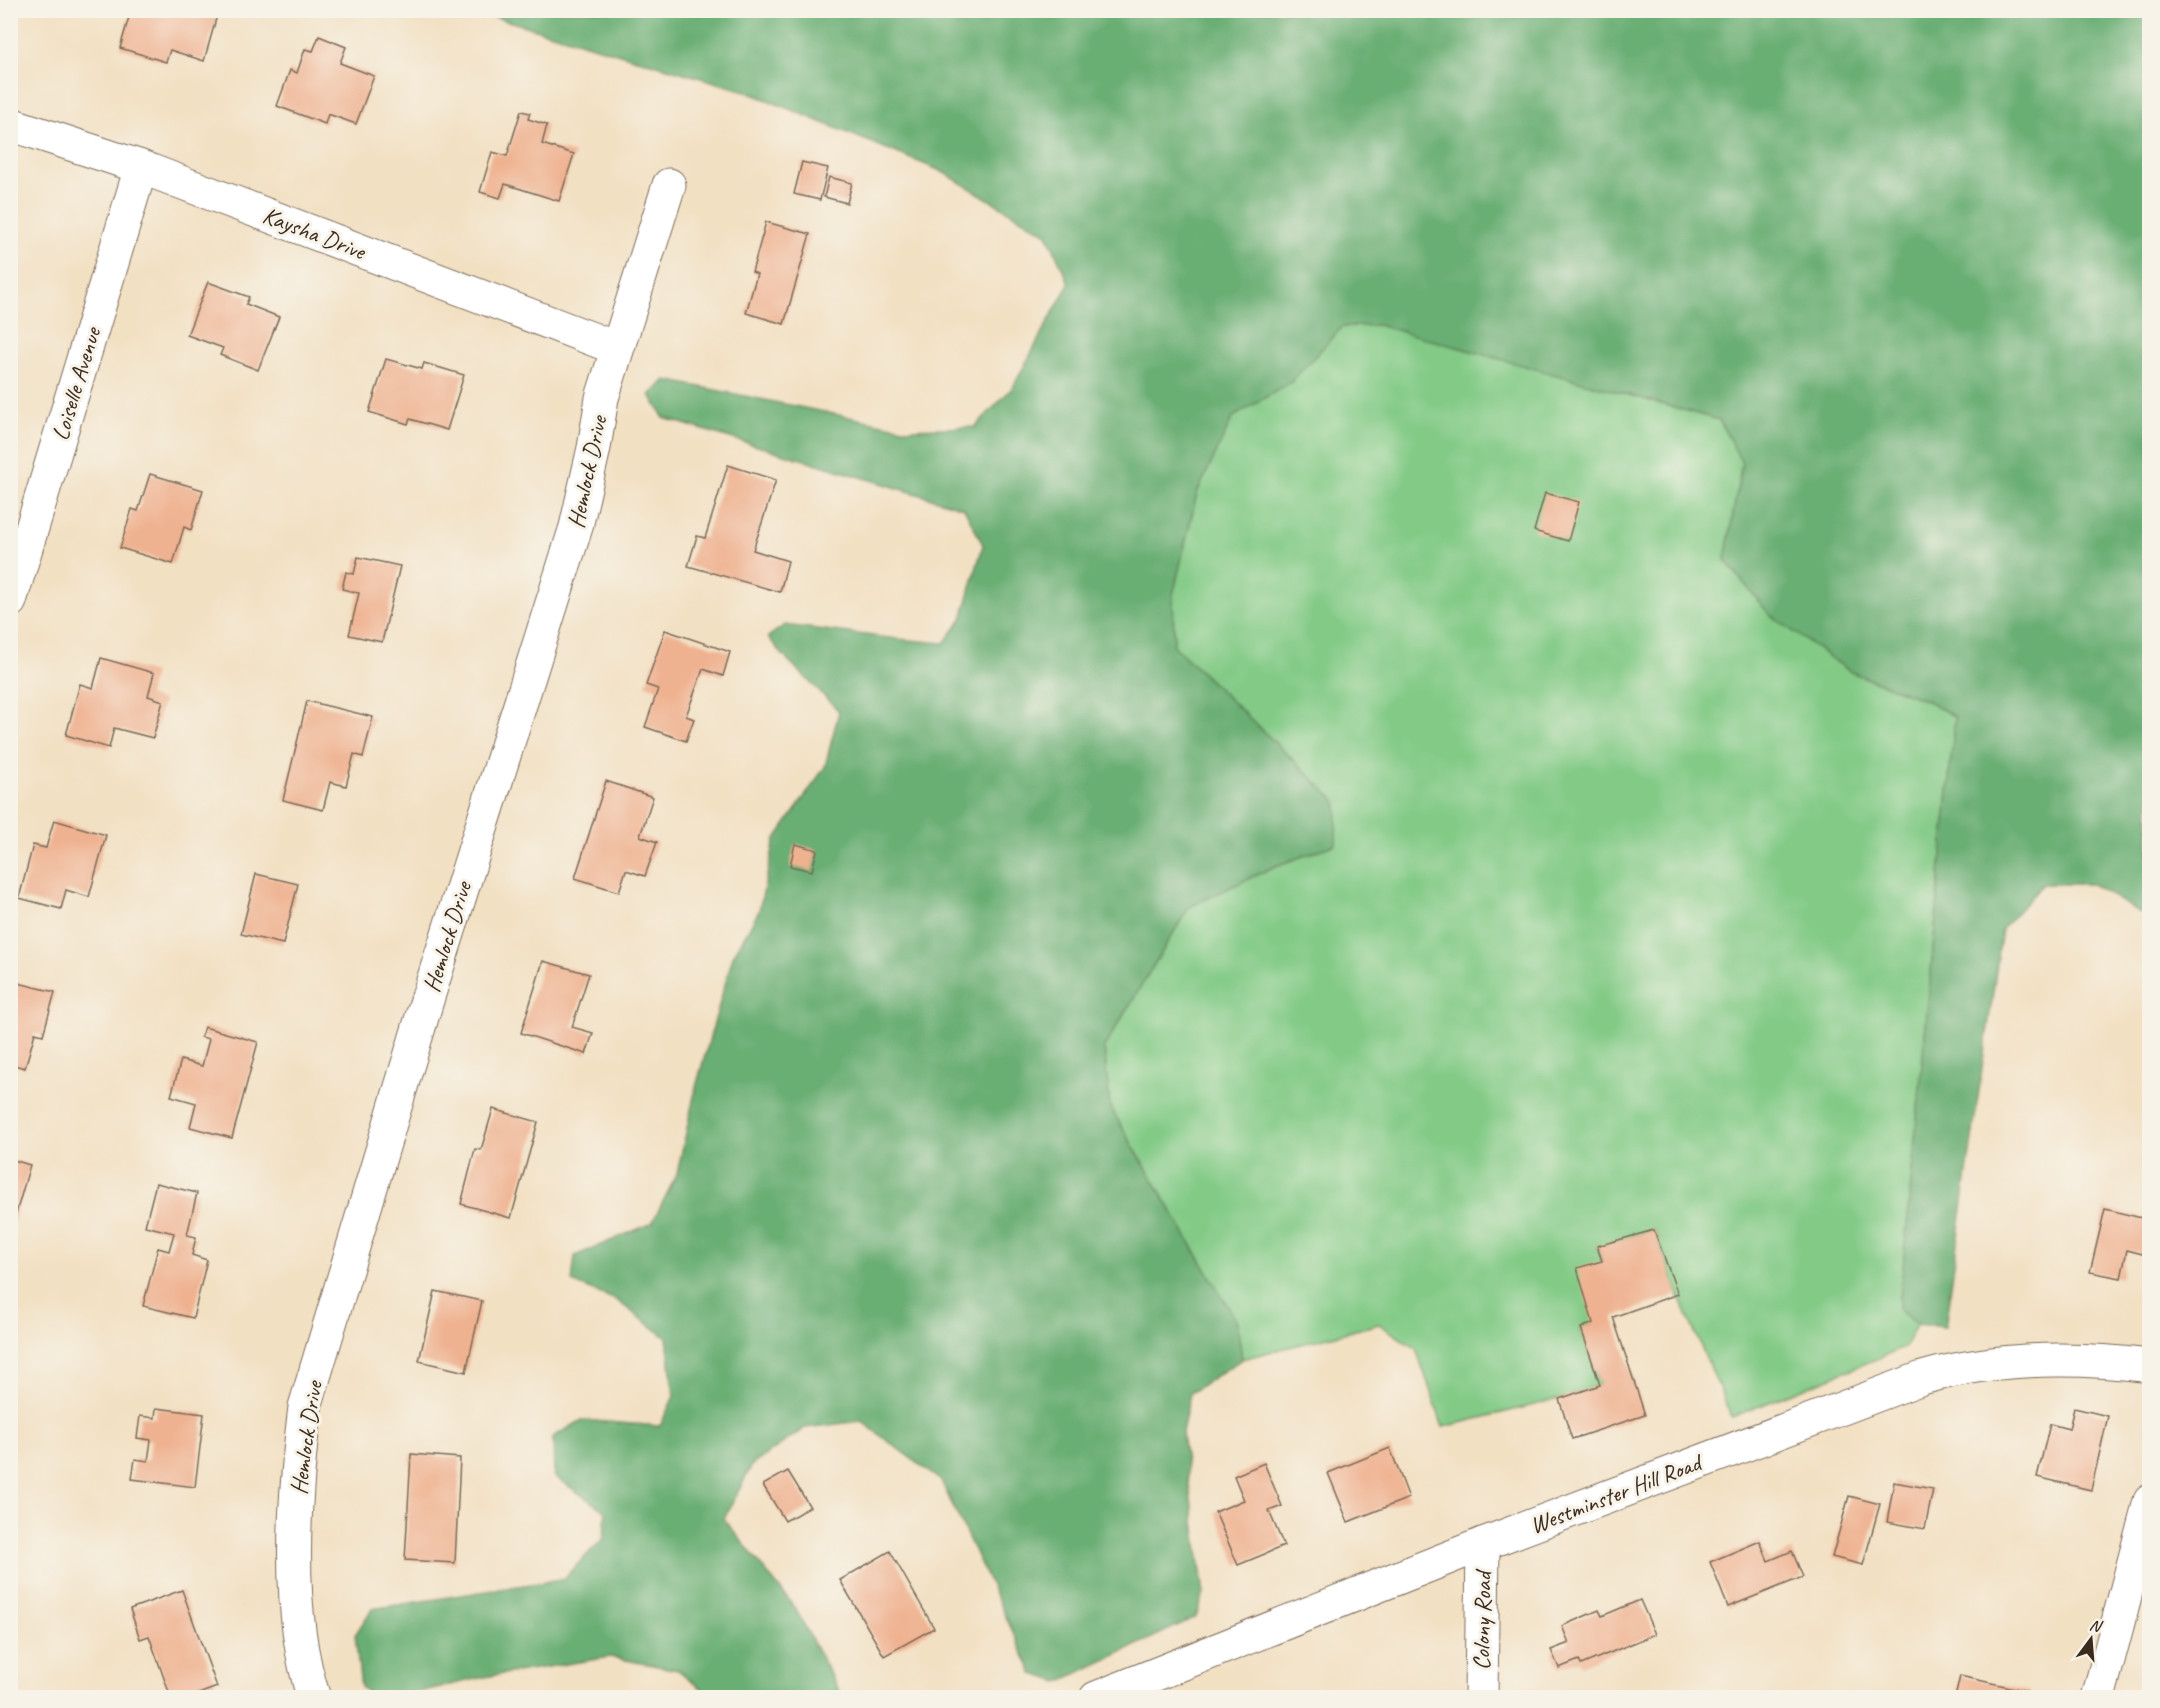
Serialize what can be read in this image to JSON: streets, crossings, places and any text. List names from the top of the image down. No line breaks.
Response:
{"streets":{"street":["Kaysha Drive","Loiselle Avenue","Hemlock Drive","Westminster Hill Road","Colony Road"]},"crossings":[["Kaysha Drive","Loiselle Avenue"],["Kaysha Drive","Hemlock Drive"],["Westminster Hill Road","Colony Road"]],"north":"top"}
